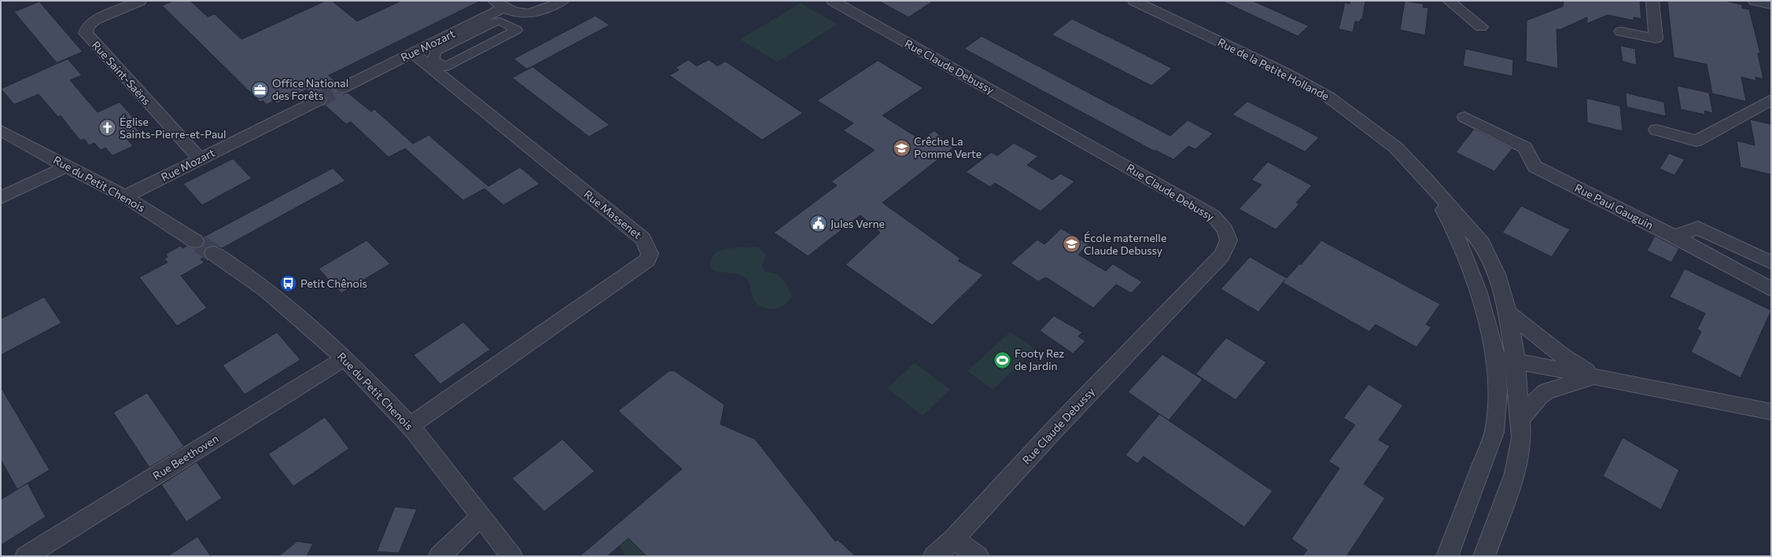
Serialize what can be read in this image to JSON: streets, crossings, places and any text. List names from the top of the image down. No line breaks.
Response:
{"streets":{"street":["Rue Mozart","Rue Claude Debussy","Rue de la Petite Hollande","Rue Saint-Saëns","Rue du Petit Chenois","Rue Paul Gauguin","Rue Massenet","Rue Beethoven"]},"crossings":[["Rue Mozart","Rue Saint-Saëns"],["Rue Mozart","Rue du Petit Chenois"],["Rue Mozart","Rue Massenet"],["Rue du Petit Chenois","Rue Massenet"],["Rue du Petit Chenois","Rue Beethoven"]],"places":{"office":["Office National des Forêts"],"church":["Église Saints-Pierre-et-Paul"],"school or university":["Crêche La Pomme Verte","École maternelle Claude Debussy"],"public building":["Jules Verne"],"bus stop":["Petit Chênois"],"sports":["Footy Rez de Jardin"]}}
